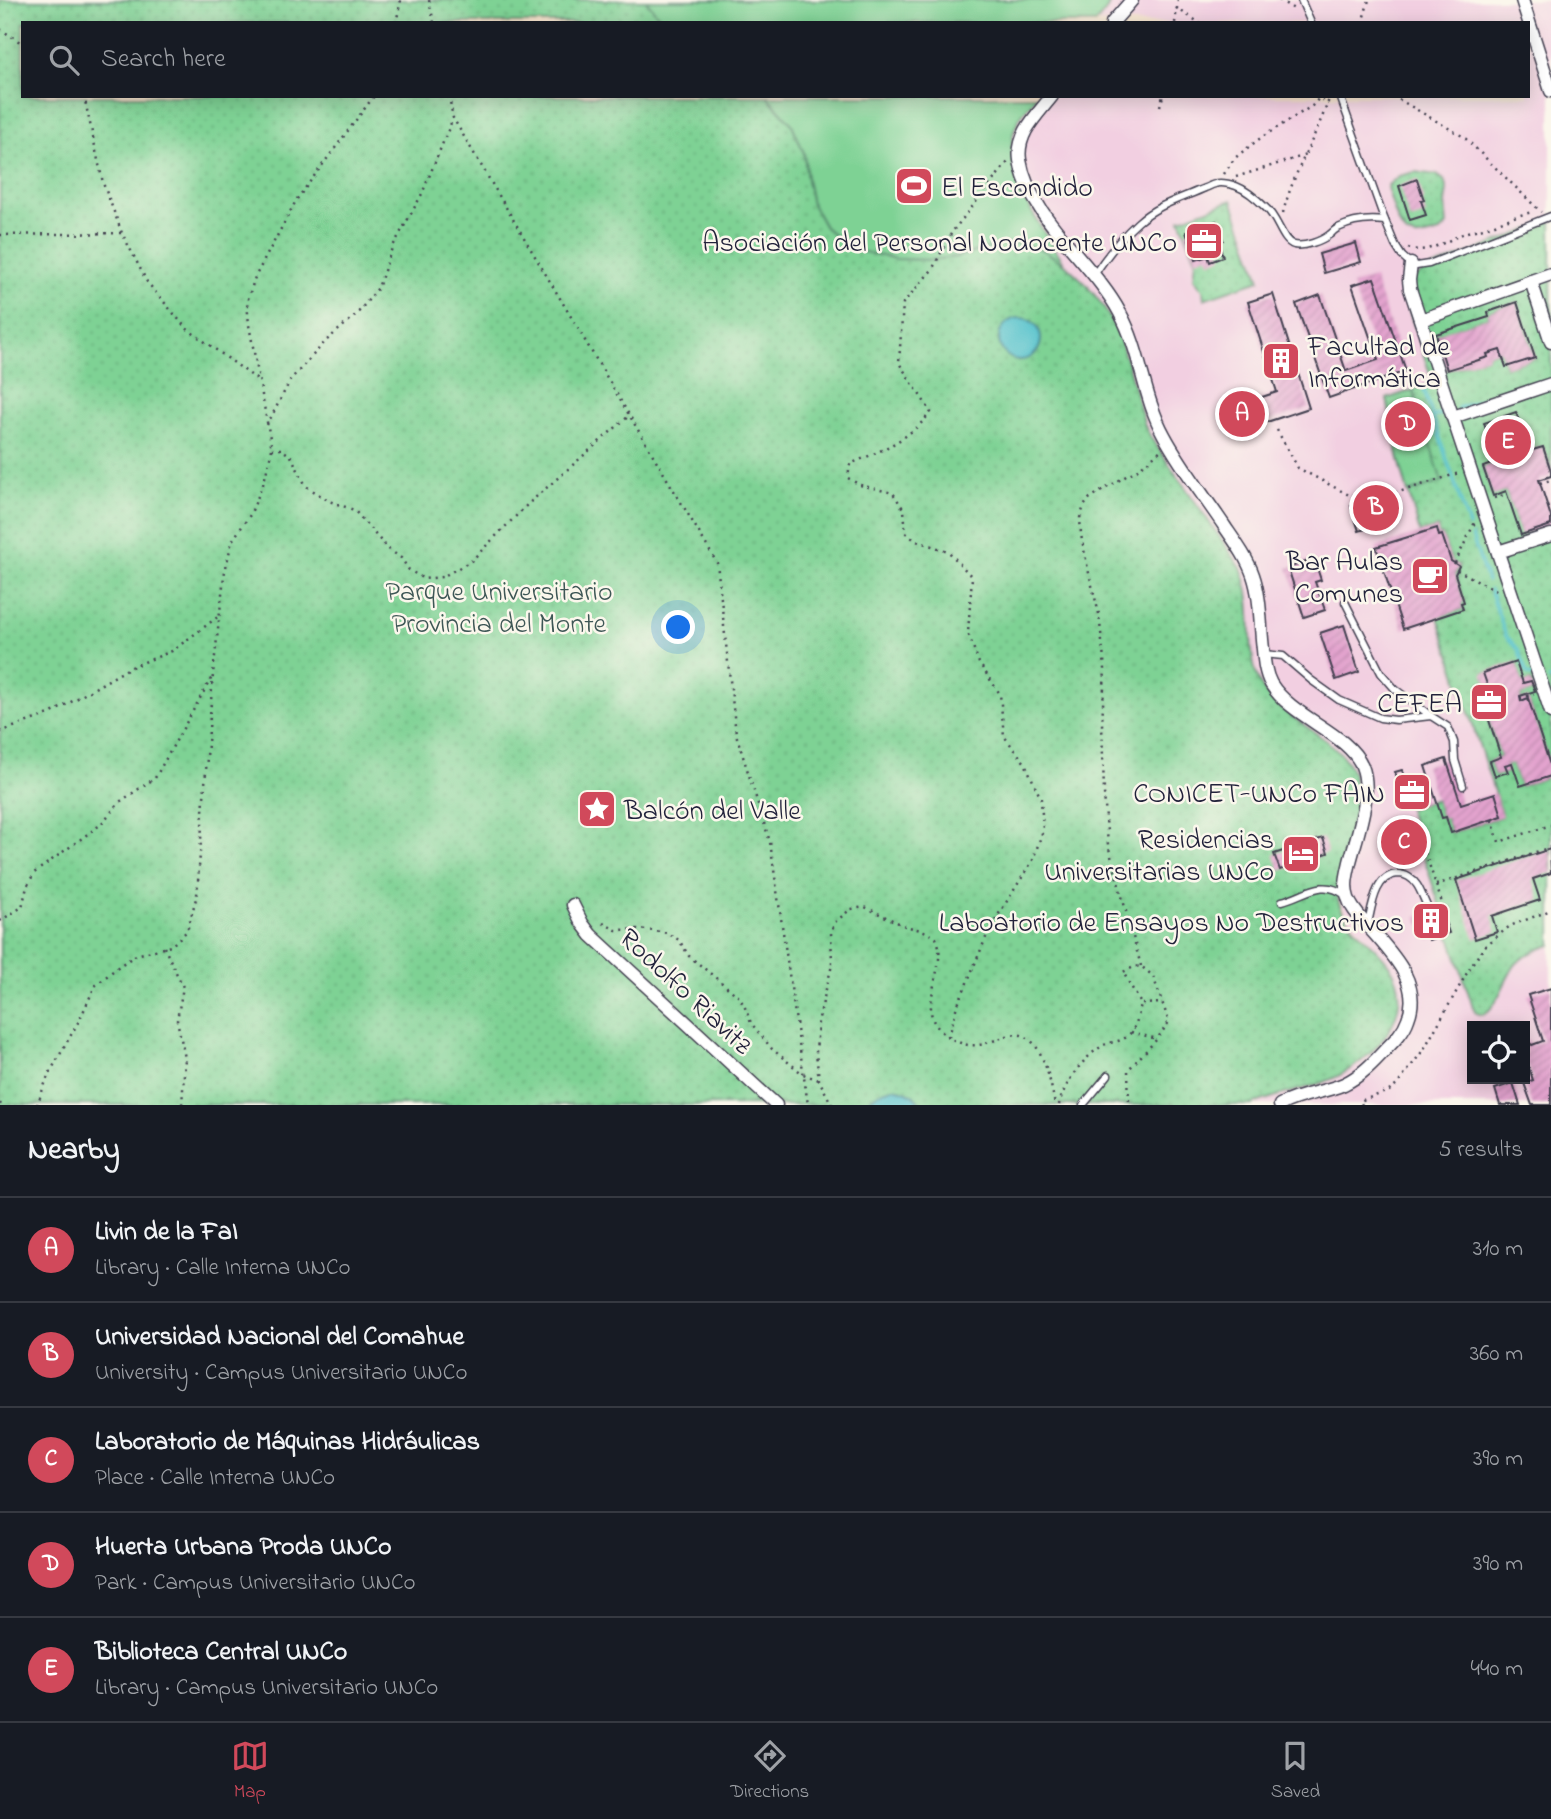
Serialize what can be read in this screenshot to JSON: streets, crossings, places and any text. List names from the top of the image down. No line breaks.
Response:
{"streets":{"street":["Rodolfo Riavitz"]},"parks":["Parque Universitario Provincia del Monte"],"places":{"sports":["El Escondido"],"office":["Asociación del Personal Nodocente UNCo","CEFEA","CONICET-UNCo FAIN"],"building":["Facultad de Informática","Laboatorio de Ensayos No Destructivos"],"cafe":["Bar Aulas Comunes"],"place":["Balcón del Valle"],"hotel":["Residencias Universitarias UNCo"]},"page":{"search":"Search here","pins":["A","D","E","B","C"],"heading":["Nearby","5 results"],"list":[{"mark":"A","name":"Livin de la FaI","note":"Library · Calle Interna UNCo","value":"310 m"},{"mark":"B","name":"Universidad Nacional del Comahue","note":"University · Campus Universitario UNCo","value":"360 m"},{"mark":"C","name":"Laboratorio de Máquinas Hidráulicas","note":"Place · Calle Interna UNCo","value":"390 m"},{"mark":"D","name":"Huerta Urbana Proda UNCo","note":"Park · Campus Universitario UNCo","value":"390 m"},{"mark":"E","name":"Biblioteca Central UNCo","note":"Library · Campus Universitario UNCo","value":"440 m"}],"nav":["Map","Directions","Saved"]}}
